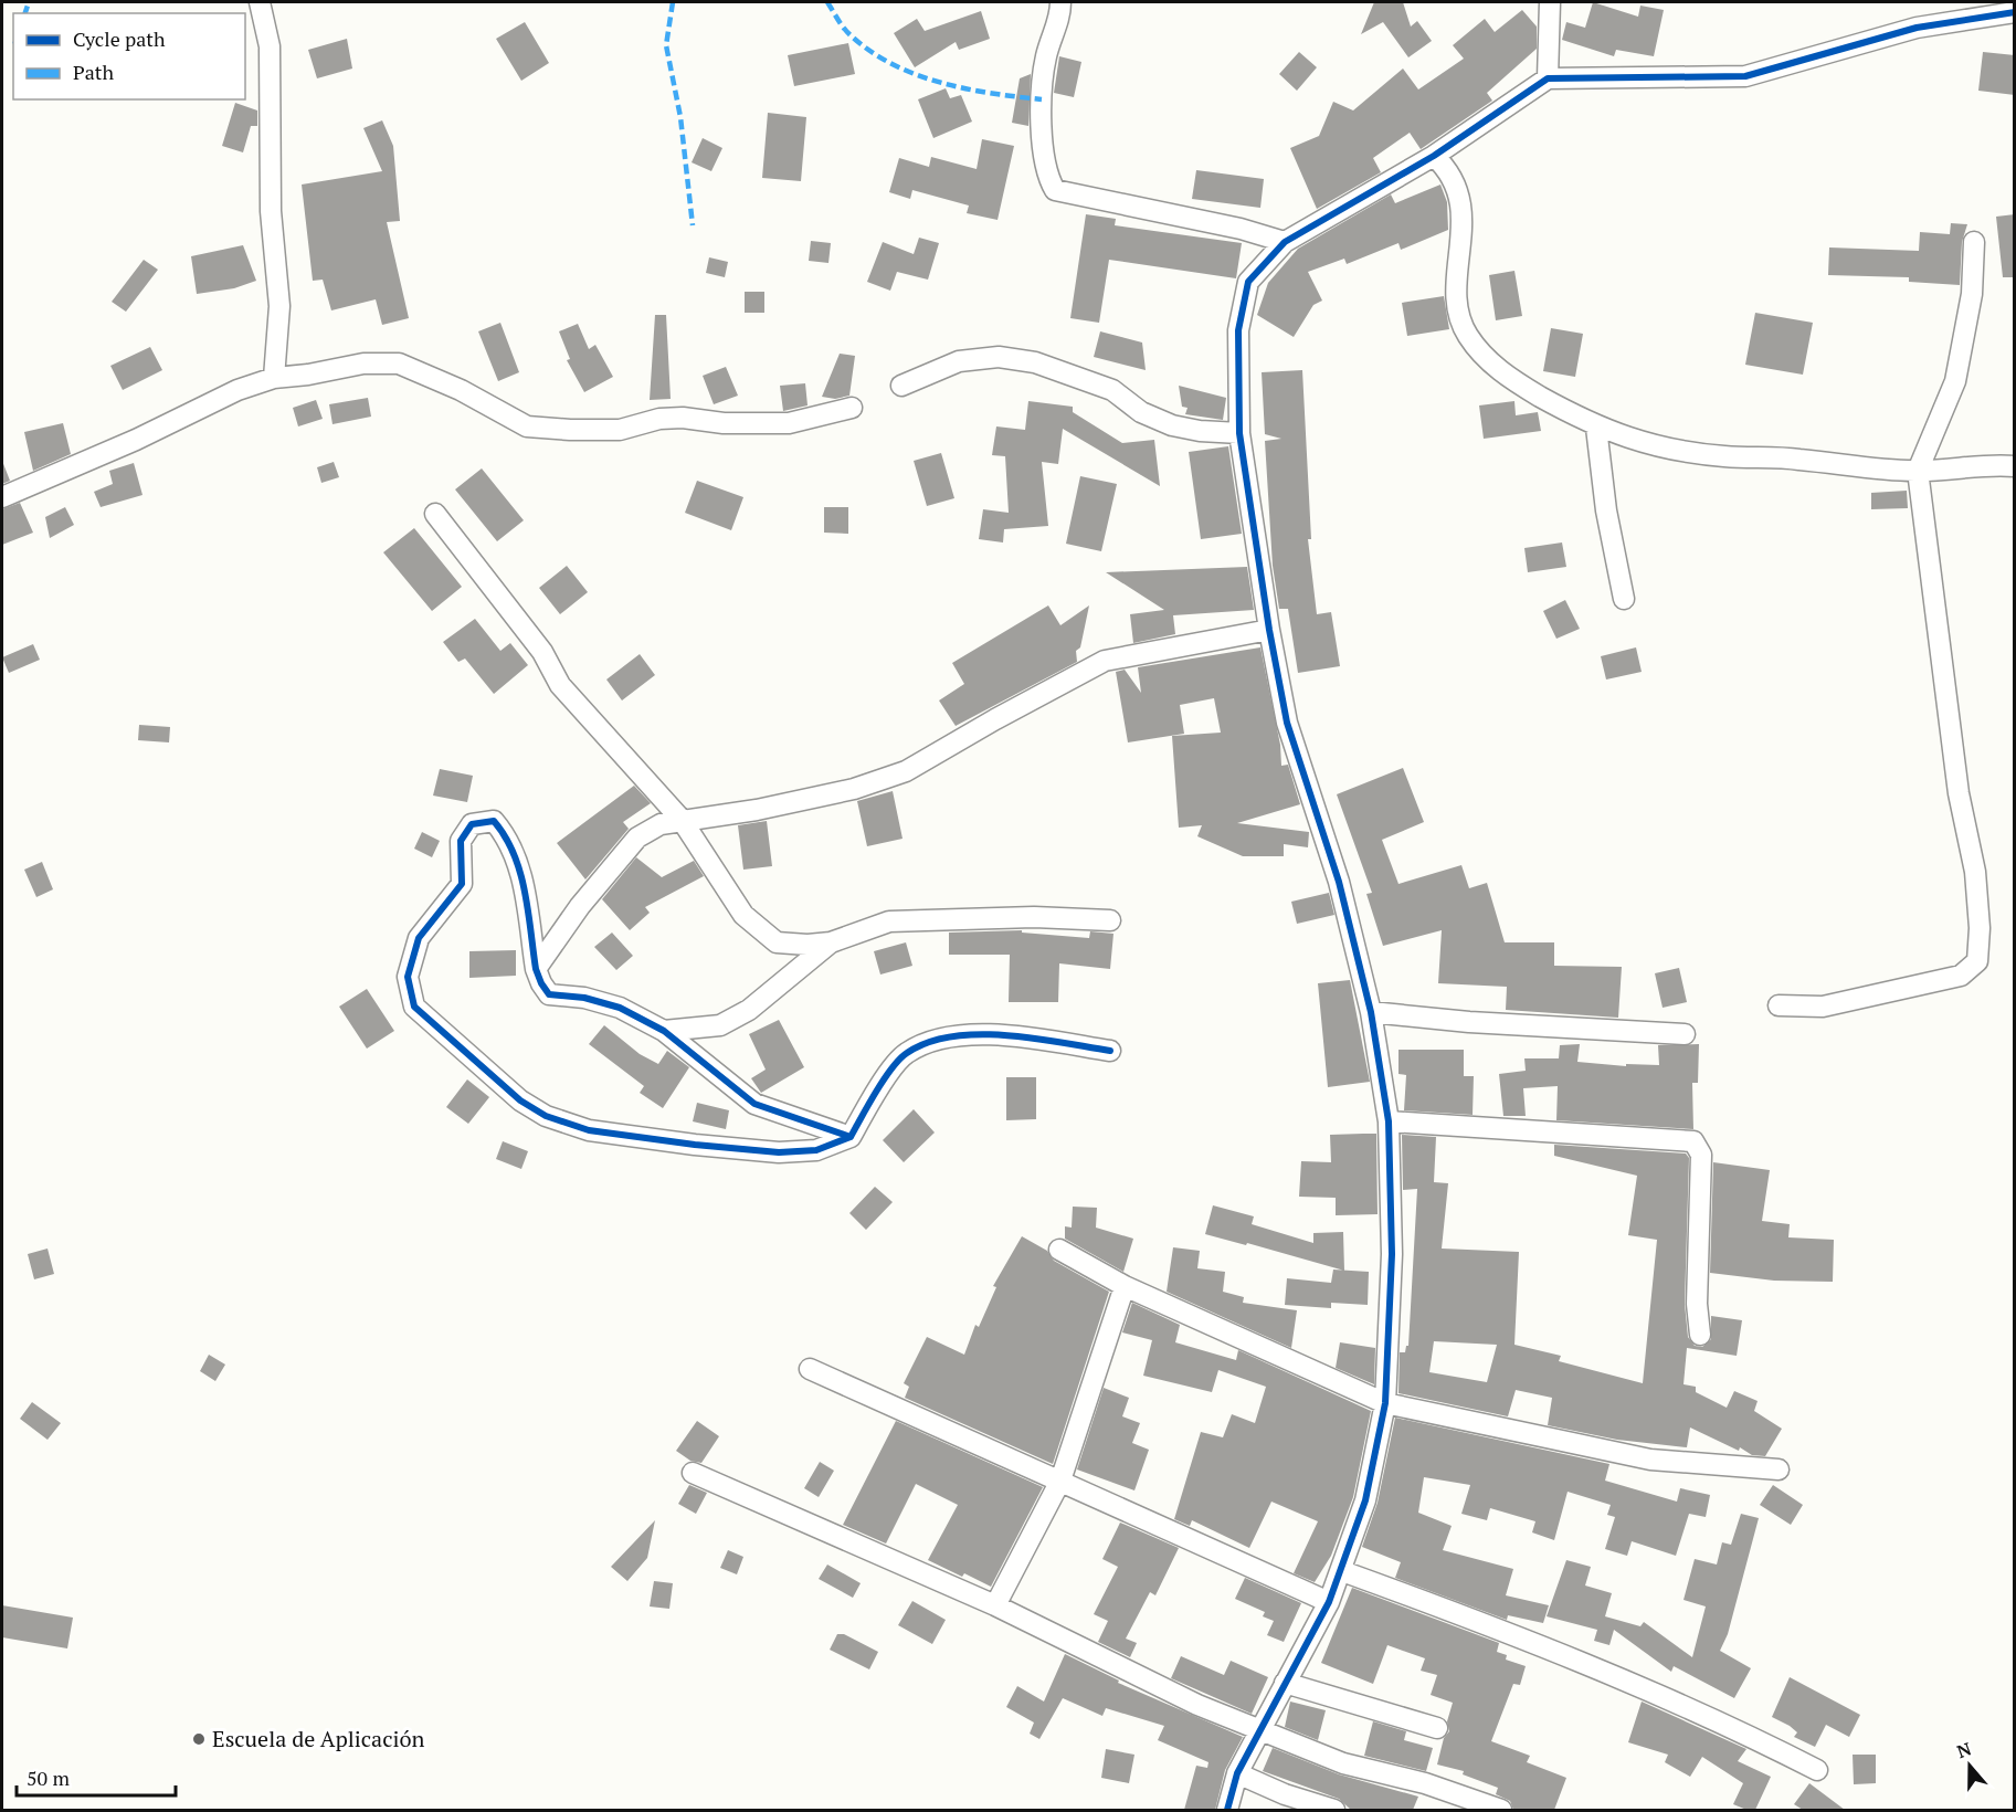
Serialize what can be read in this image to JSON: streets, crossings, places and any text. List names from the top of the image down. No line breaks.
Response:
{"places":["Escuela de Aplicación"],"legend":["Cycle path","Path"],"scale_bar":"50 m","north":"top"}
